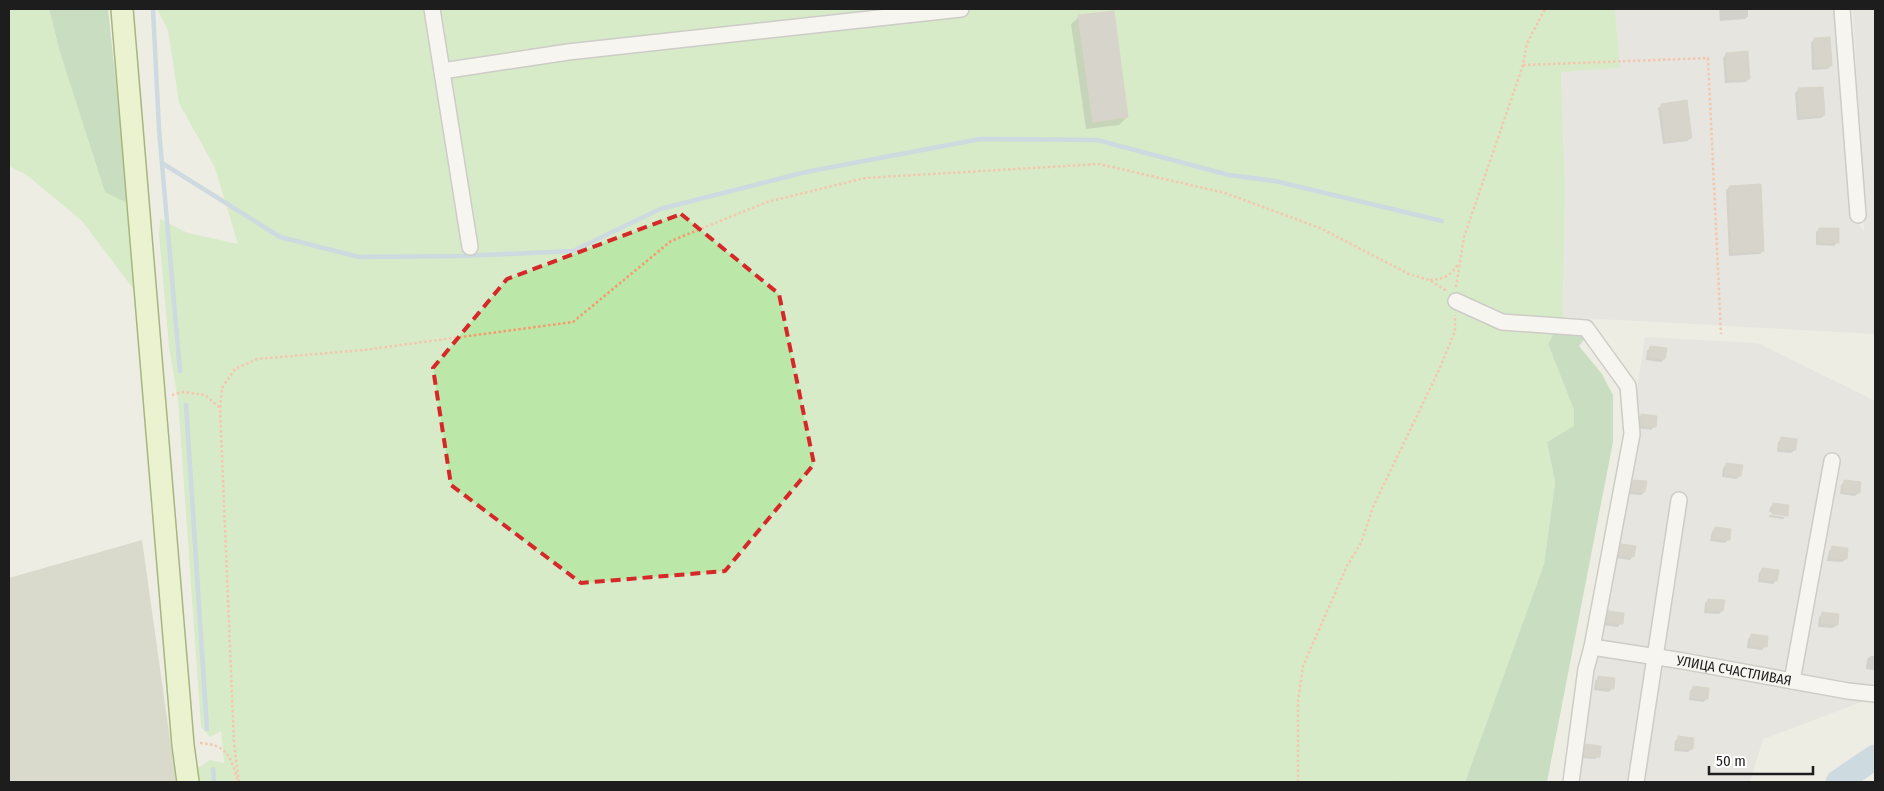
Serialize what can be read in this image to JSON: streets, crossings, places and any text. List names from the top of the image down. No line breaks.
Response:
{"streets":{"street":["УЛИЦА СЧАСТЛИВАЯ"]},"scale_bar":"50 m"}
